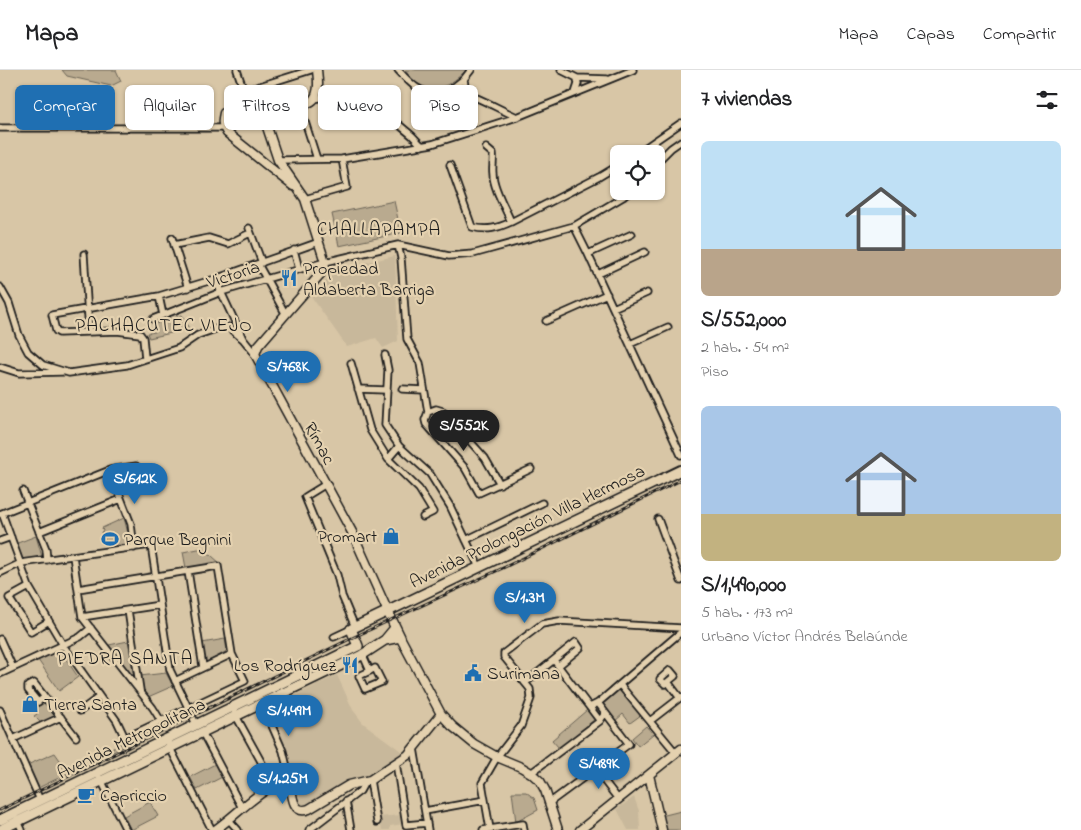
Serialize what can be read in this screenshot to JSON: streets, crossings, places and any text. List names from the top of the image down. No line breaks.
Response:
{"streets":{"main road":["Avenida Prolongación Villa Hermosa","Avenida Metropolitana"],"street":["Victoria","Rímac"]},"crossings":[["Rímac","Avenida Prolongación Villa Hermosa"]],"districts":["CHALLAPAMPA","PACHACUTEC VIEJO","PIEDRA SANTA"],"places":{"restaurant":["Propiedad Aldaberta Barriga","Los Rodríguez"],"shop":["Promart","Tierra Santa"],"sports":["Parque Begnini"],"public building":["Surimana"],"cafe":["Capriccio"]},"page":{"header":"Mapa","nav":["Mapa","Capas","Compartir"],"heading":"7 viviendas","chip":["Comprar","Alquilar","Filtros","Nuevo","Piso"],"list":[{"name":"S/552,000","note":"2 hab. · 54 m² · Piso"},{"name":"S/1,490,000","note":"5 hab. · 173 m² · Urbano Víctor Andrés Belaúnde"}],"price":["S/768K","S/552K","S/612K","S/1.3M","S/1.49M","S/489K","S/1.25M"]}}
